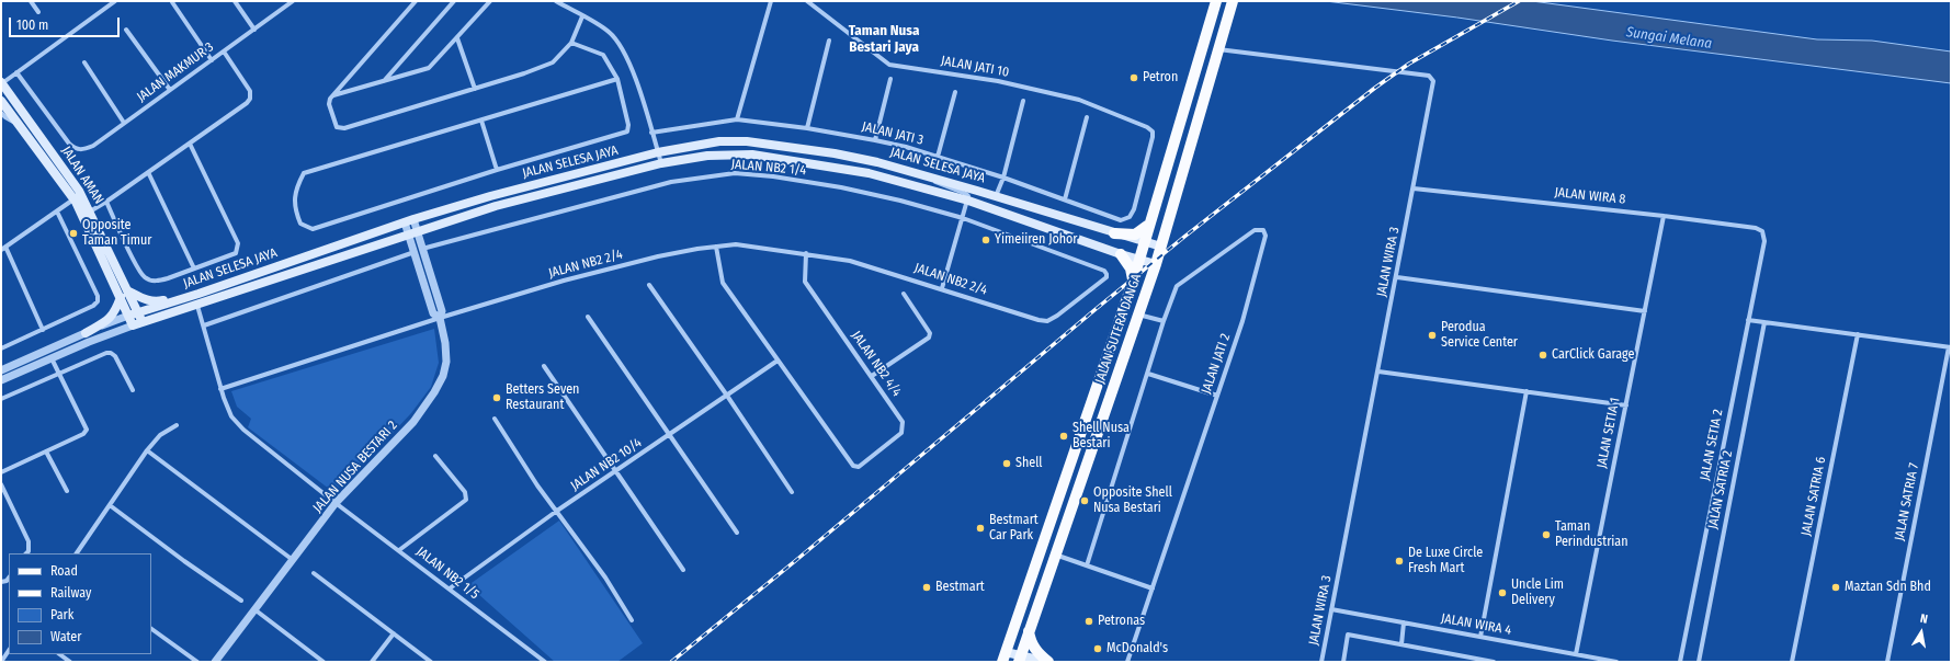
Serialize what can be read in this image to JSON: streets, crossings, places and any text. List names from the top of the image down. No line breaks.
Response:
{"streets":{"main road":["JALAN SELESA JAYA","JALAN AMAN","JALAN SUTERA DANGA"],"street":["JALAN JATI 10","JALAN MAKMUR 3","JALAN JATI 3","JALAN NB2 1/4","JALAN WIRA 8","JALAN WIRA 3","JALAN NB2 2/4","JALAN NB2 4/4","JALAN JATI 2","JALAN SETIA 1","JALAN SETIA 2","JALAN NB2 10/4","JALAN NUSA BESTARI 2","JALAN SATRIA 2","JALAN SATRIA 6","JALAN SATRIA 7","JALAN NB2 1/5","JALAN WIRA 4"]},"crossings":[["JALAN JATI 10","JALAN JATI 3"],["JALAN SELESA JAYA","JALAN AMAN"],["JALAN SELESA JAYA","JALAN SUTERA DANGA"],["JALAN SELESA JAYA","JALAN NUSA BESTARI 2"],["JALAN NB2 1/4","JALAN NB2 2/4"],["JALAN NB2 1/4","JALAN NUSA BESTARI 2"],["JALAN WIRA 8","JALAN WIRA 3"],["JALAN WIRA 8","JALAN SETIA 1"],["JALAN WIRA 8","JALAN SETIA 2"],["JALAN WIRA 3","JALAN SUTERA DANGA"],["JALAN WIRA 3","JALAN WIRA 4"],["JALAN NB2 2/4","JALAN NB2 4/4"],["JALAN NB2 2/4","JALAN NUSA BESTARI 2"],["JALAN NB2 2/4","JALAN NB2 1/5"],["JALAN NB2 4/4","JALAN NB2 10/4"],["JALAN SETIA 1","JALAN WIRA 4"],["JALAN NB2 10/4","JALAN NB2 1/5"],["JALAN NUSA BESTARI 2","JALAN NB2 1/5"]],"districts":["Taman Nusa Bestari Jaya"],"water":["Sungai Melana"],"places":["Petron","Opposite Taman Timur","Yimeiiren Johor","Perodua Service Center","CarClick Garage","Betters Seven Restaurant","Shell Nusa Bestari","Shell","Opposite Shell Nusa Bestari","Bestmart Car Park","Taman Perindustrian","De Luxe Circle Fresh Mart","Bestmart","Maztan Sdn Bhd","Uncle Lim Delivery","Petronas","McDonald's"],"legend":["Road","Railway","Park","Water"],"scale_bar":"100 m","north":"top"}
